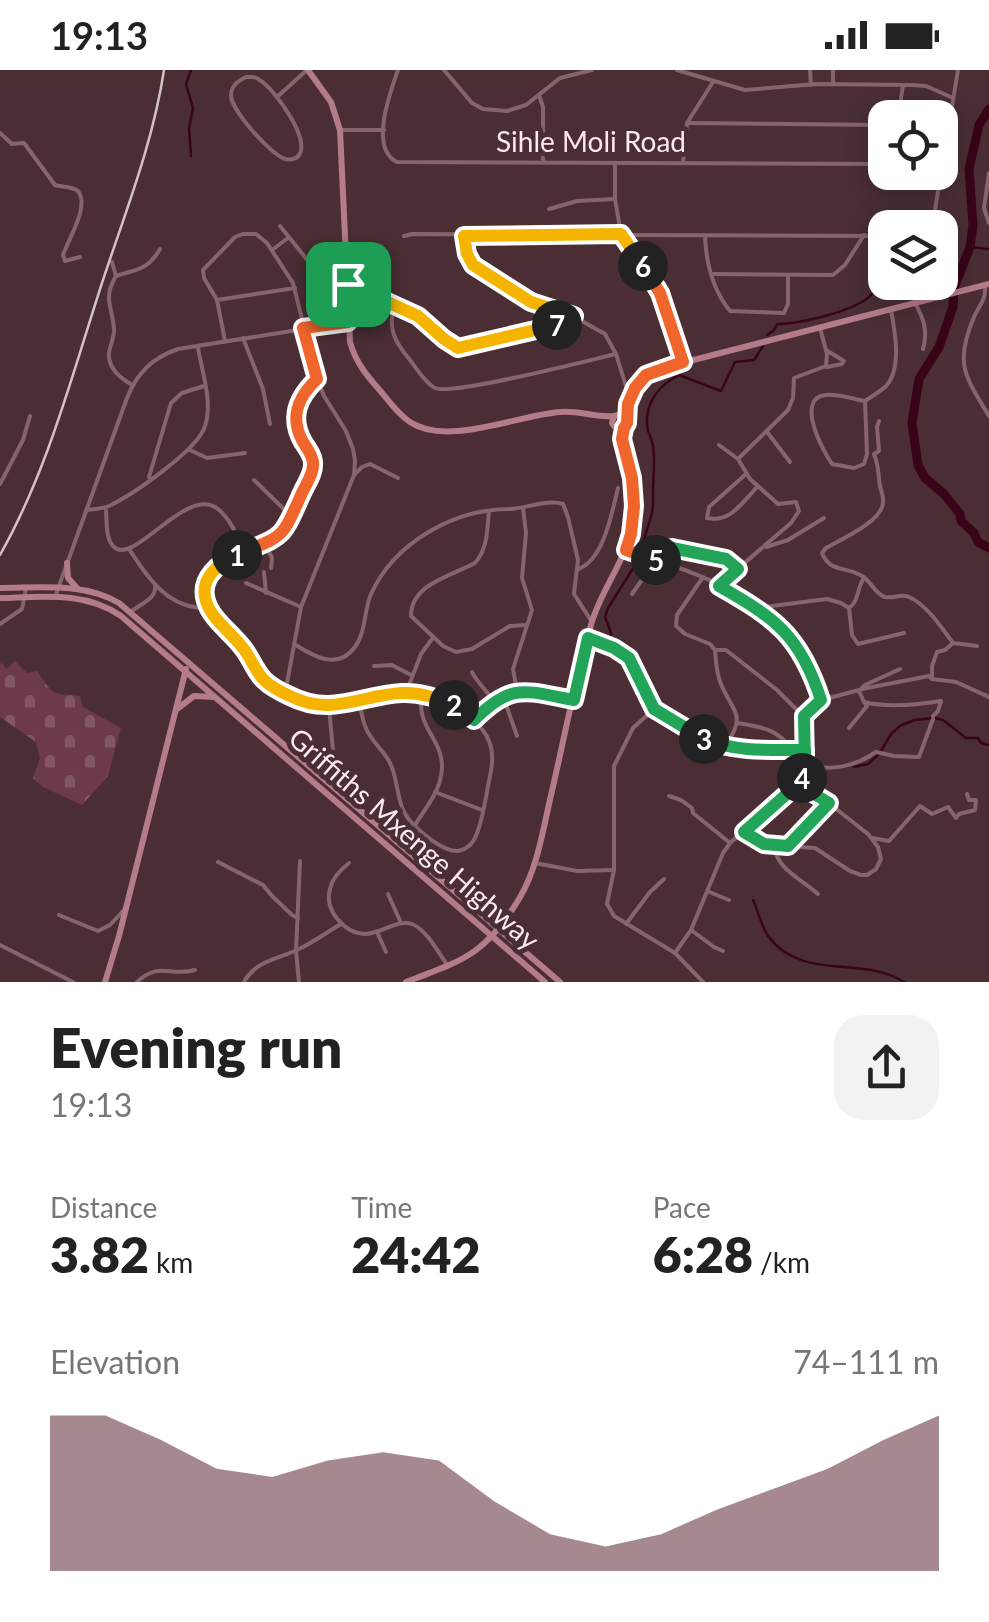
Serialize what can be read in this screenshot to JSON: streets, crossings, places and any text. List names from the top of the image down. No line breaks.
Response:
{"streets":{"street":["Sihle Moli Road","Griffiths Mxenge Highway"]},"page":{"status":"19:13","pins":["6","7","1","5","2","3","4"],"heading":["Evening run","19:13"],"stats":[["Distance","3.82 km"],["Time","24:42"],["Pace","6:28 /km"]],"chart":["Elevation","74–111 m"]}}
